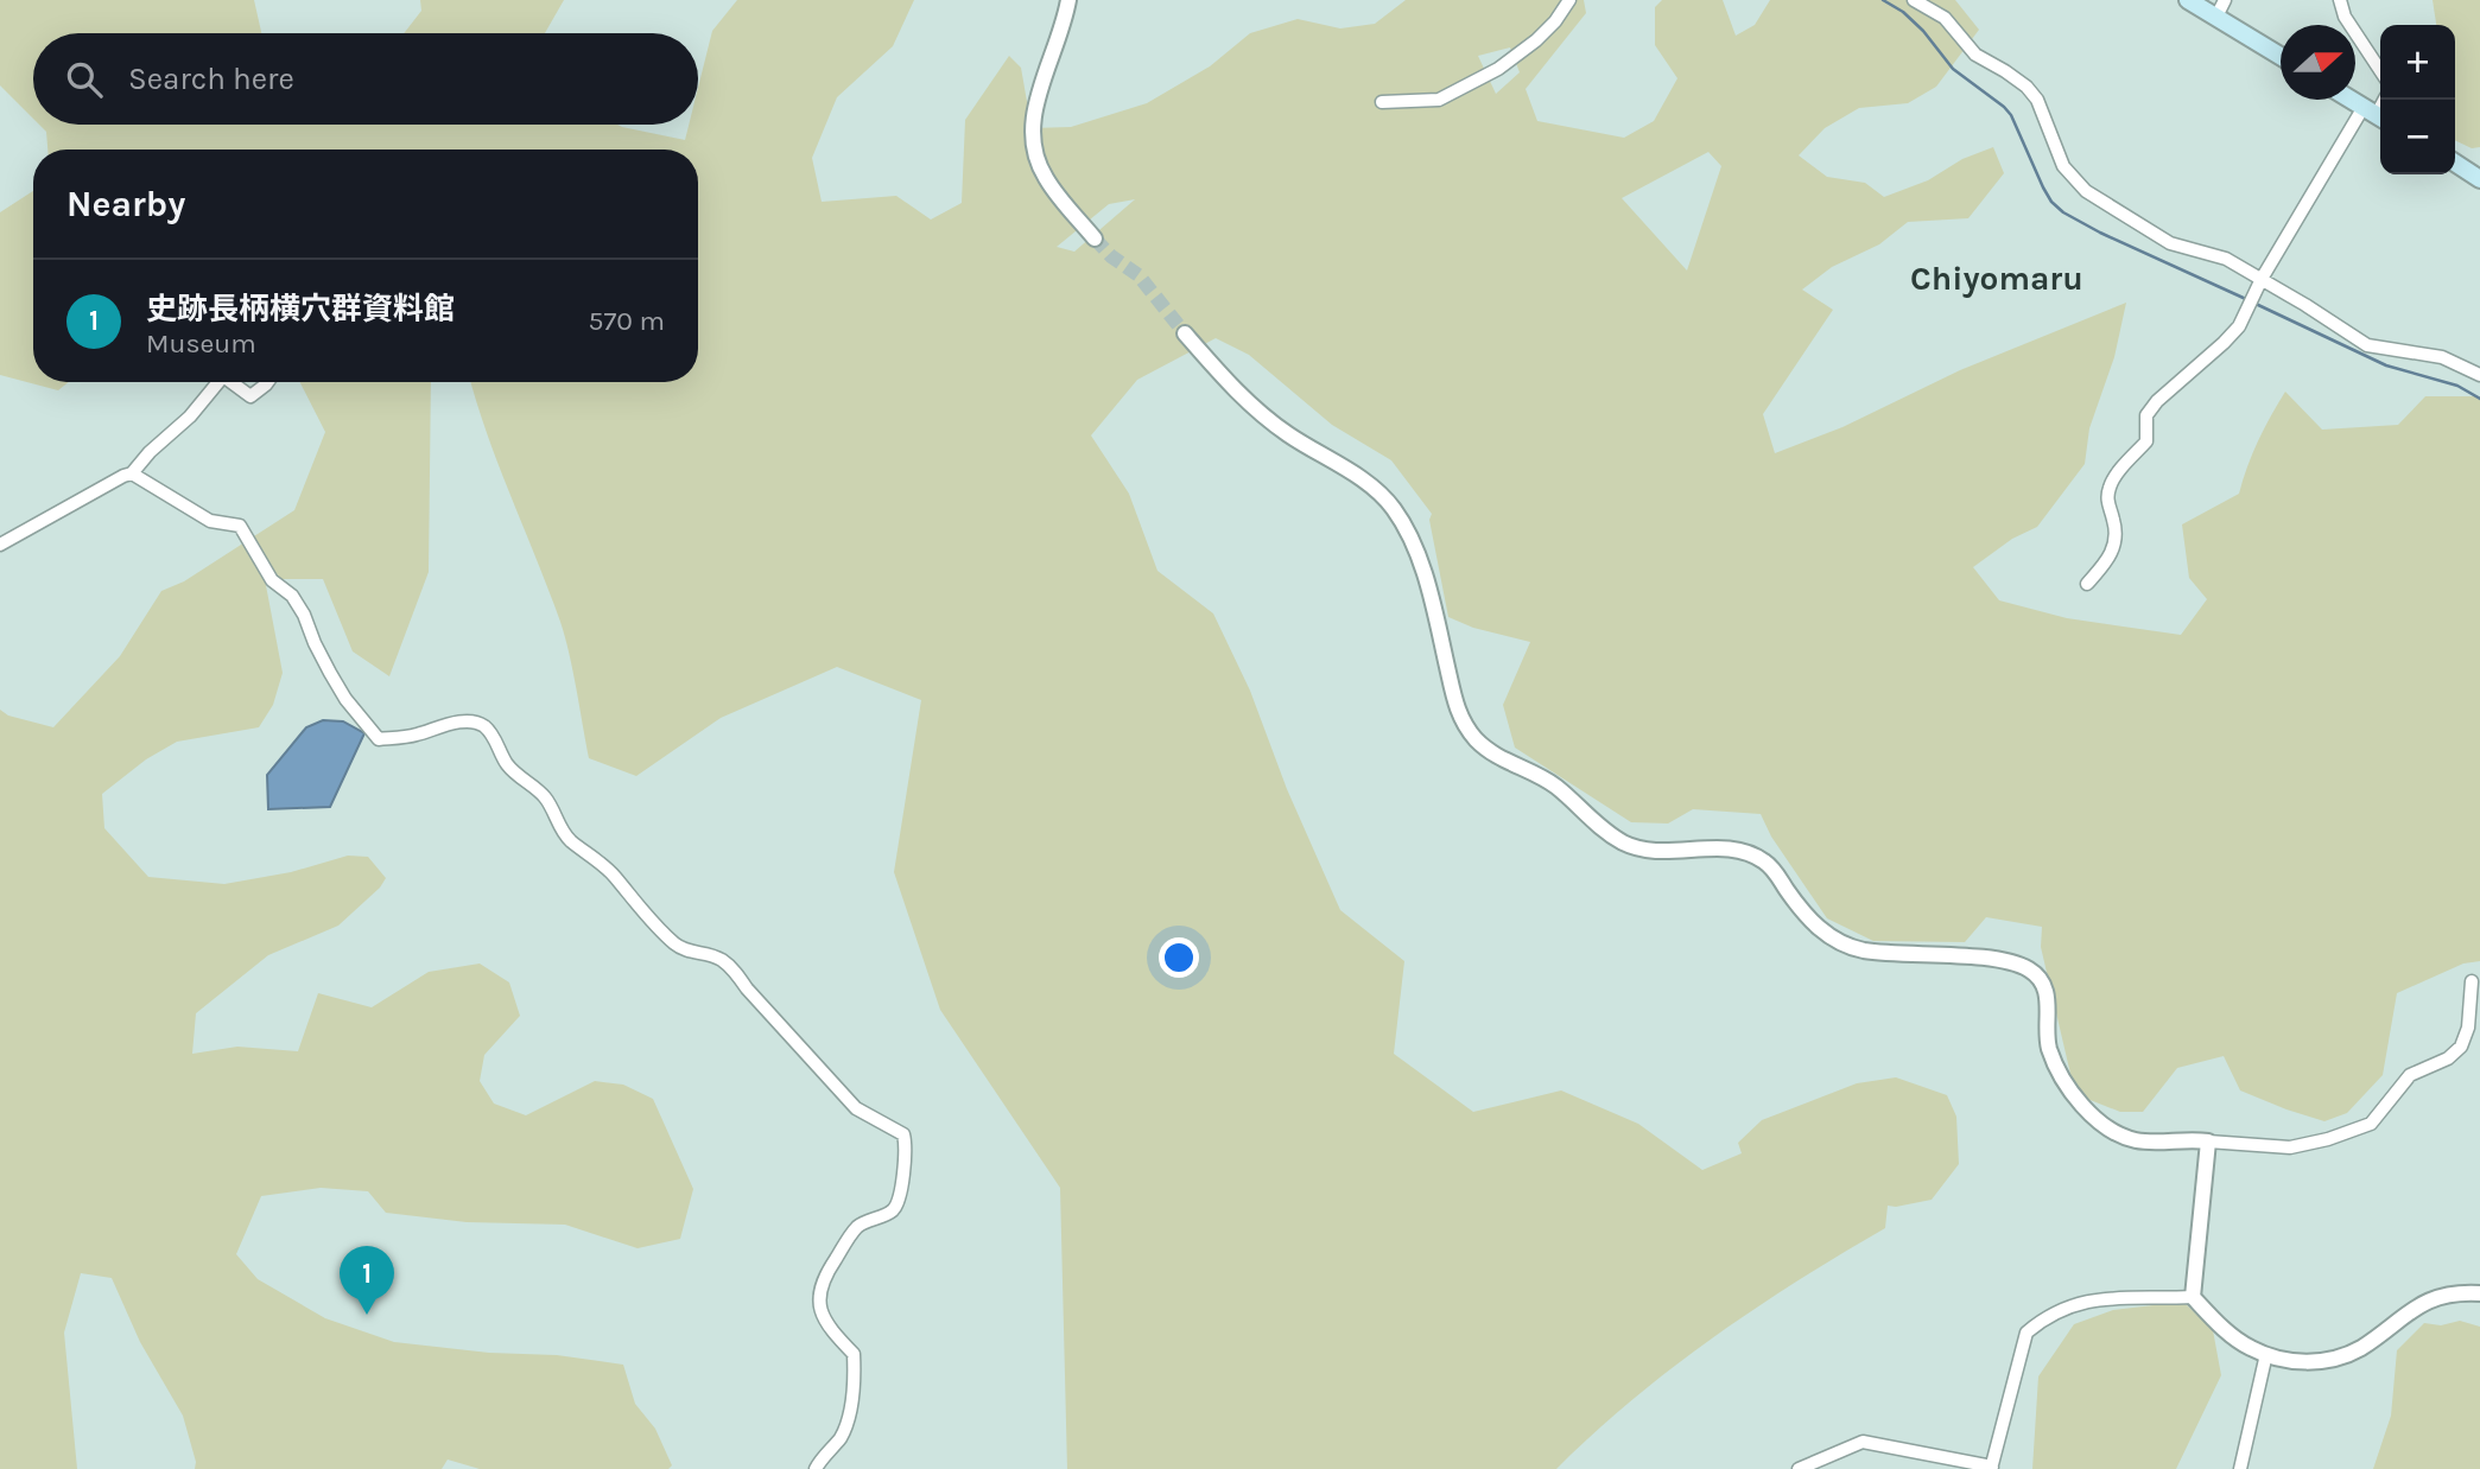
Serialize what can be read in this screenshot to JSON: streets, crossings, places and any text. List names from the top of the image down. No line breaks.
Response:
{"districts":["Chiyomaru"],"north":"right","page":{"map_buttons":["+","−"],"search":"Search here","heading":"Nearby","list":[{"mark":"1","name":"史跡長柄横穴群資料館","note":"Museum","value":"570 m"}],"pins":"1"}}
